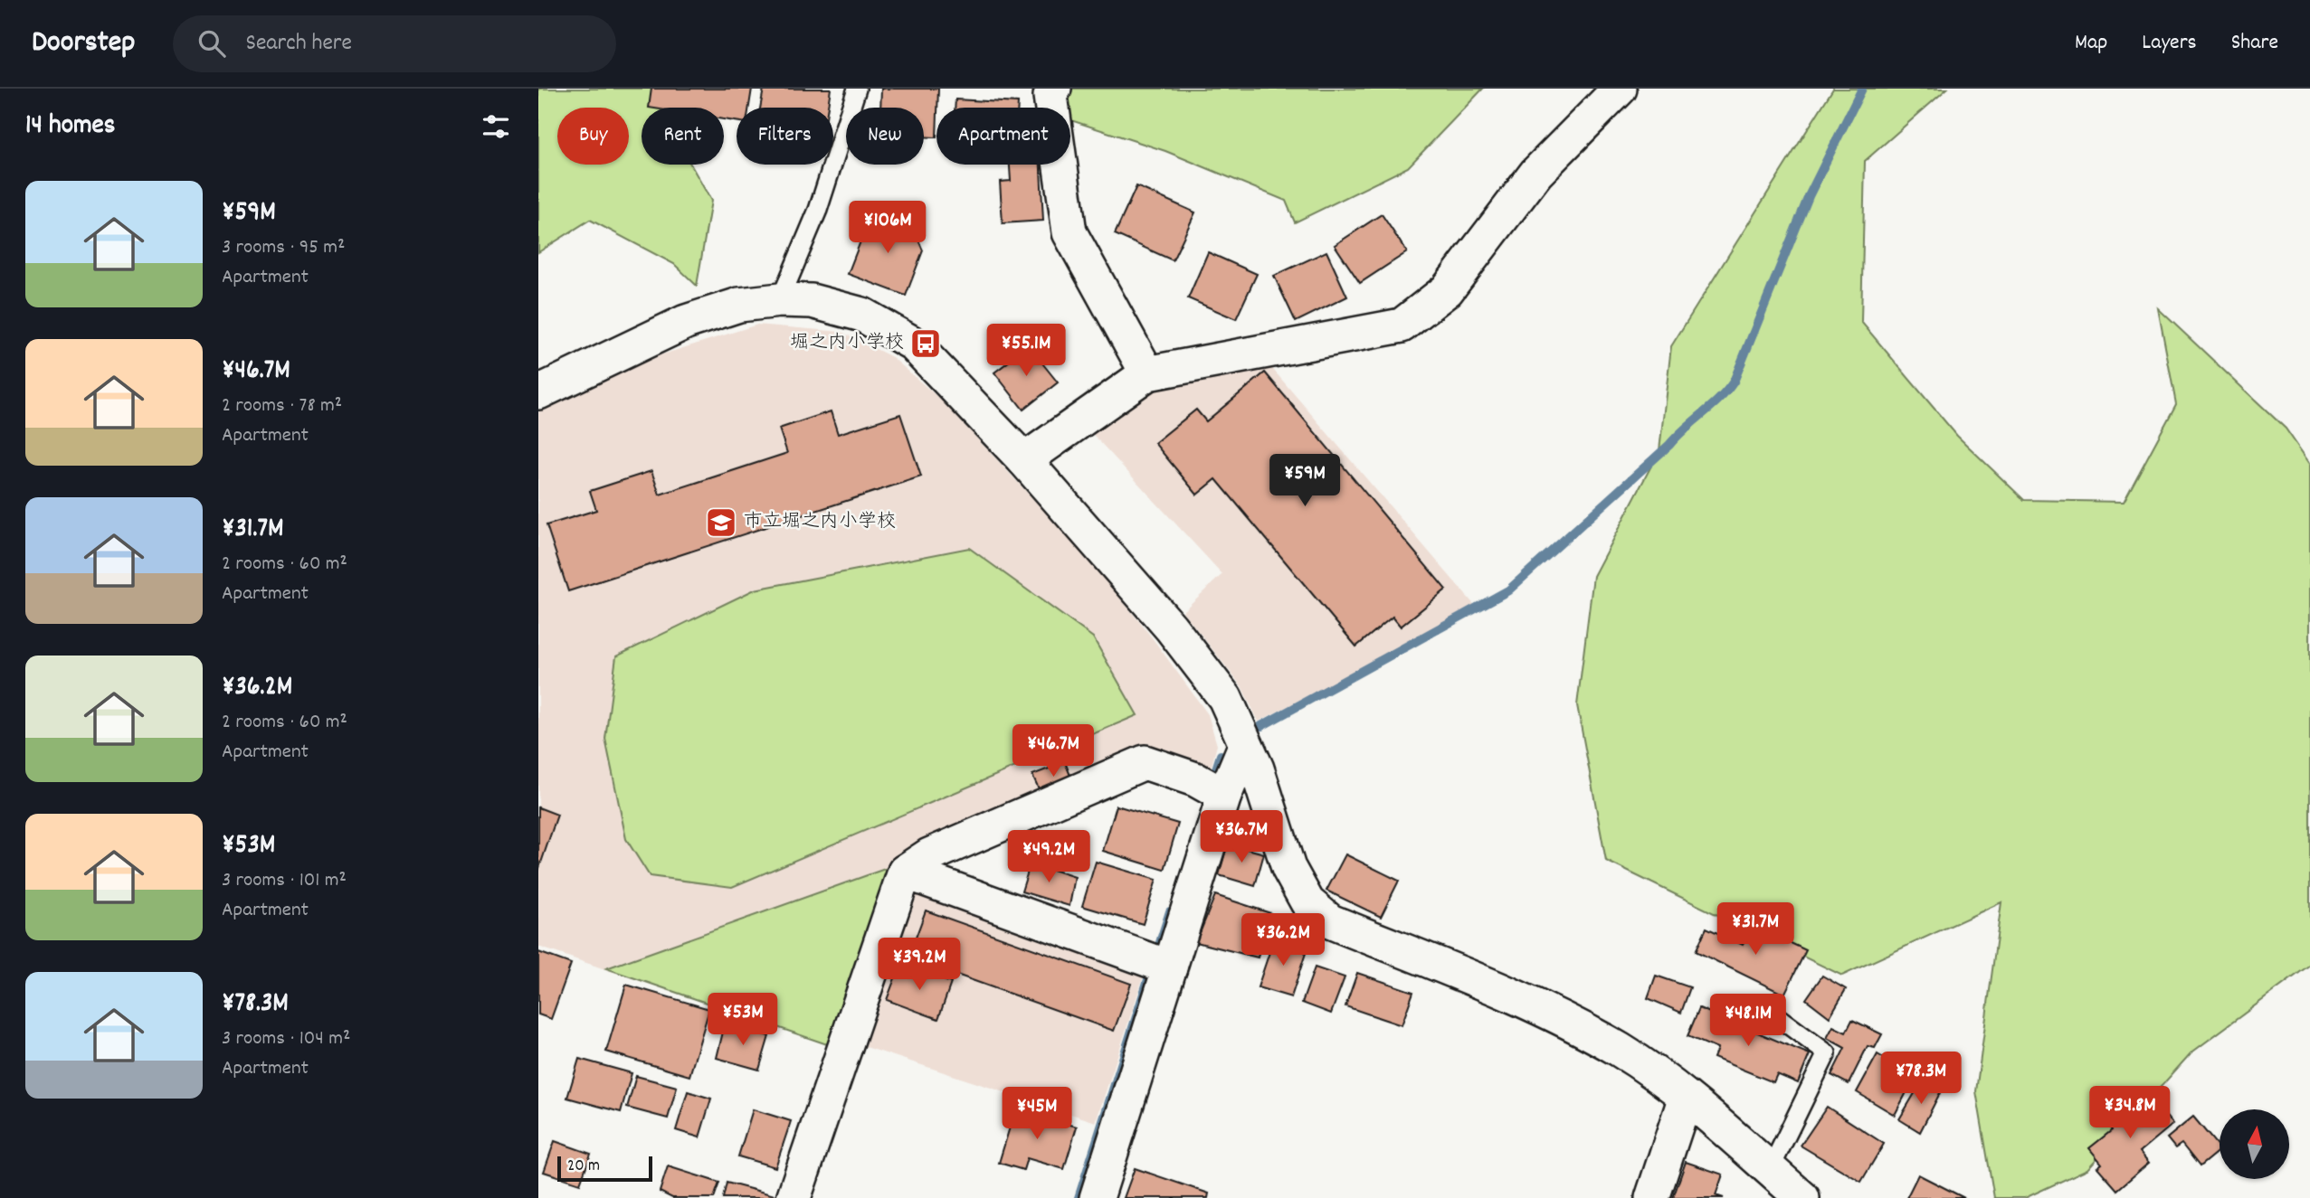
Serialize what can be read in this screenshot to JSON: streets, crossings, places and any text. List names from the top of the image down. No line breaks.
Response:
{"places":{"bus stop":["堀之内小学校"],"school or university":["市立堀之内小学校"]},"scale_bar":"20 m","north":"top","page":{"header":"Doorstep","search":"Search here","nav":["Map","Layers","Share"],"heading":"14 homes","chip":["Buy","Rent","Filters","New","Apartment"],"list":[{"name":"¥59M","note":"3 rooms · 95 m² · Apartment"},{"name":"¥46.7M","note":"2 rooms · 78 m² · Apartment"},{"name":"¥31.7M","note":"2 rooms · 60 m² · Apartment"},{"name":"¥36.2M","note":"2 rooms · 60 m² · Apartment"},{"name":"¥53M","note":"3 rooms · 101 m² · Apartment"},{"name":"¥78.3M","note":"3 rooms · 104 m² · Apartment"}],"price":["¥106M","¥55.1M","¥59M","¥46.7M","¥36.7M","¥49.2M","¥31.7M","¥36.2M","¥39.2M","¥53M","¥48.1M","¥78.3M","¥34.8M","¥45M"],"scale":"20 m"}}
